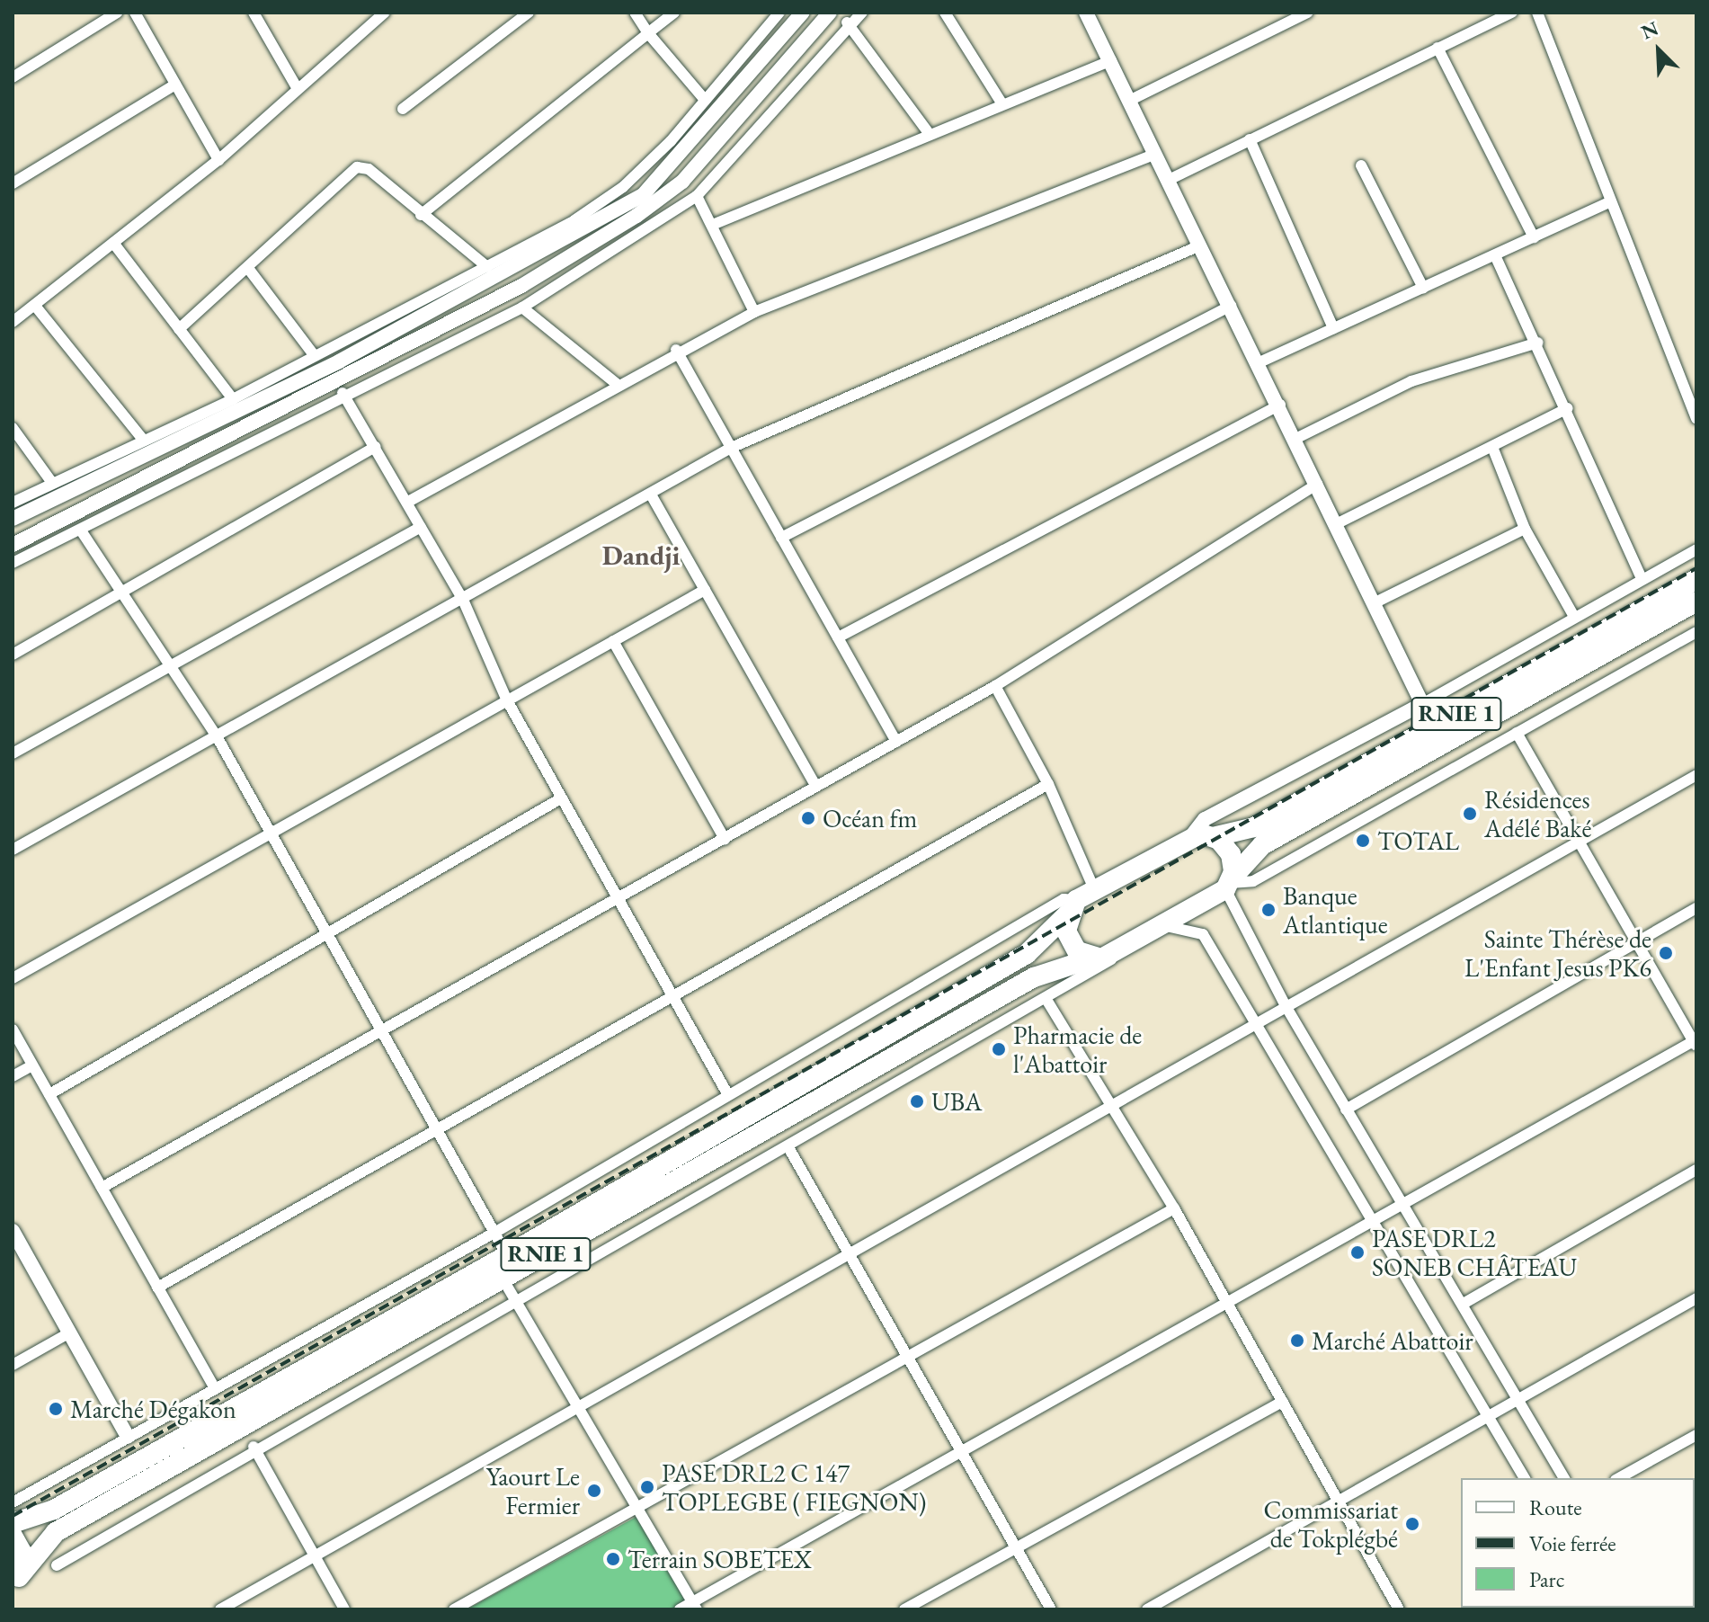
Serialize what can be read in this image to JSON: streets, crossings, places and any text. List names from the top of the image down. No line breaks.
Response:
{"streets":{"highway":["RNIE 1"]},"districts":["Dandji"],"places":["Résidences Adélé Baké","Océan fm","TOTAL","Banque Atlantique","Sainte Thérèse de L'Enfant Jesus PK6","Pharmacie de l'Abattoir","UBA","PASE DRL2 SONEB CHÂTEAU","Marché Abattoir","Marché Dégakon","PASE DRL2 C 147 TOPLEGBE ( FIEGNON)","Yaourt Le Fermier","Commissariat de Tokplégbé","Terrain SOBETEX"],"legend":["Route","Voie ferrée","Parc"],"north":"top left"}
